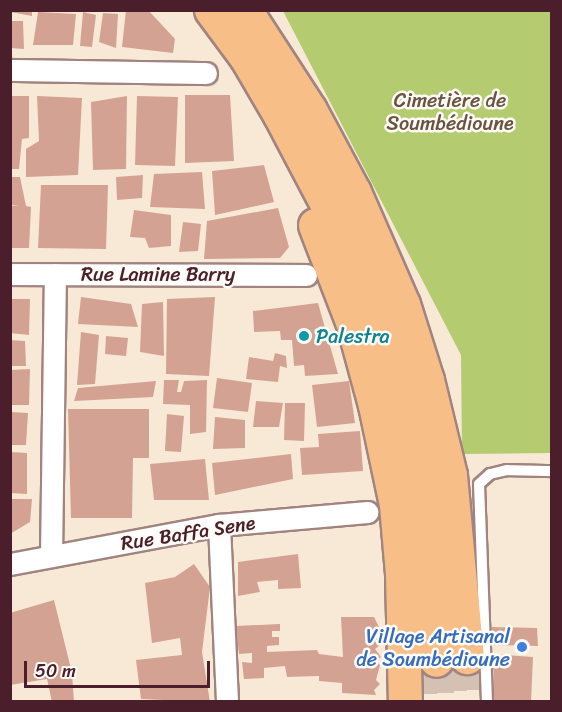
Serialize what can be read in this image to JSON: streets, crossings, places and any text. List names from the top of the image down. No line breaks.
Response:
{"streets":{"street":["Rue Lamine Barry","Rue Baffa Sene"]},"parks":["Cimetière de Soumbédioune"],"places":["Palestra","Village Artisanal de Soumbédioune"],"scale_bar":"50 m"}
